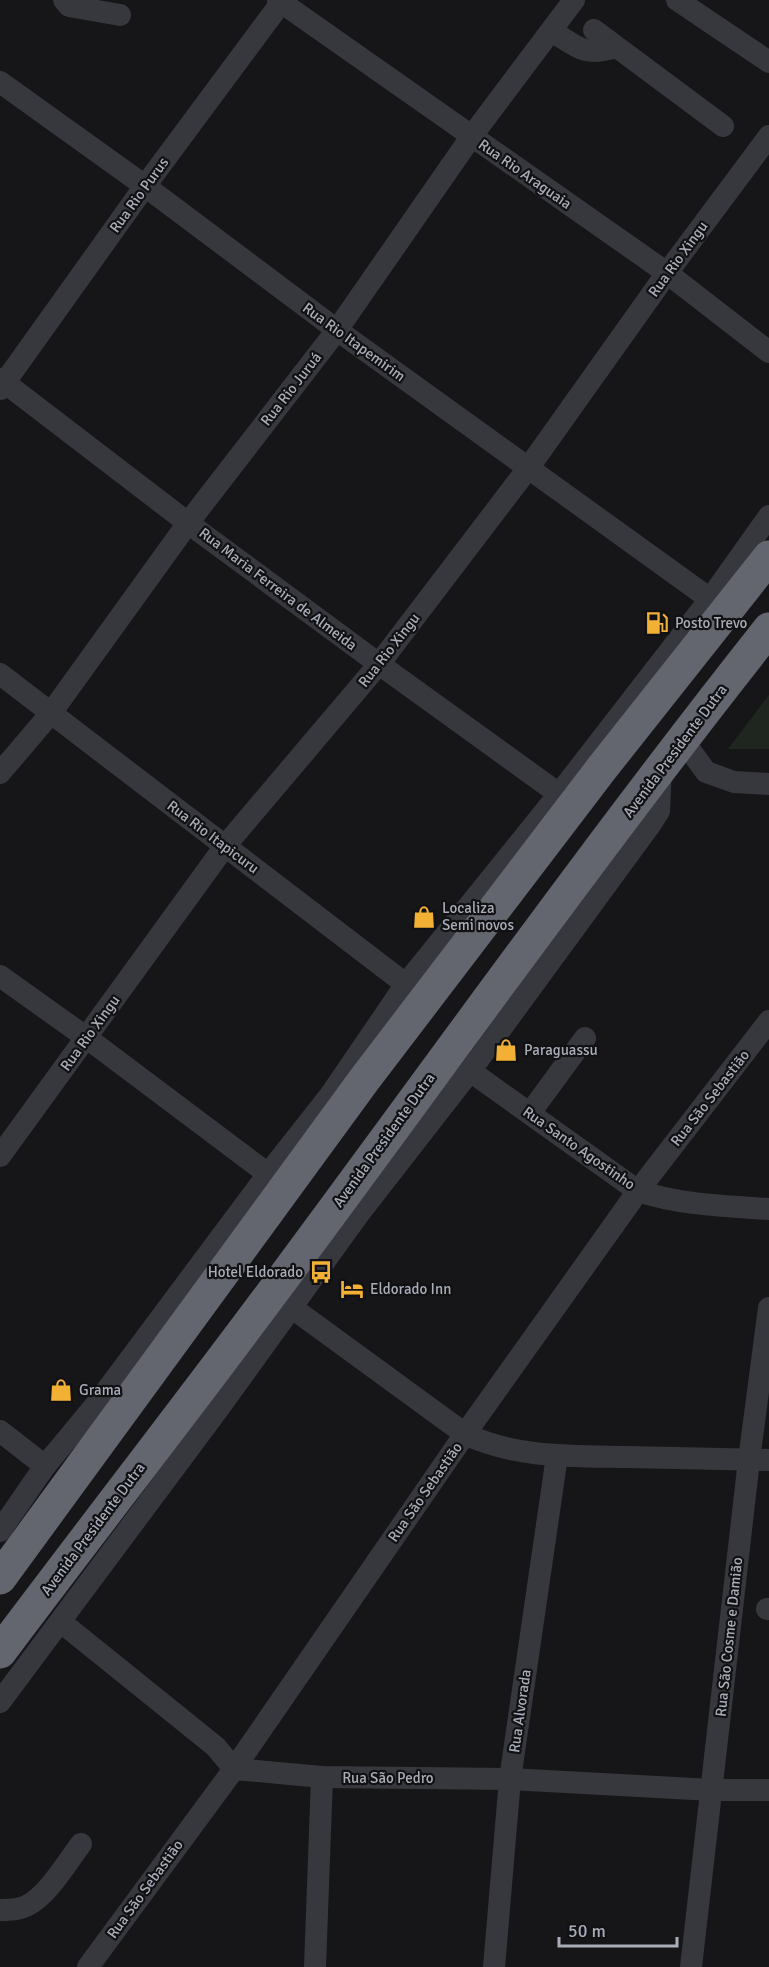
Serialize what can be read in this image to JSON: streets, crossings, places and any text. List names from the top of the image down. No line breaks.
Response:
{"streets":{"highway":["Avenida Presidente Dutra"],"street":["Rua Rio Araguaia","Rua Rio Purus","Rua Rio Xingu","Rua Rio Itapemirim","Rua Rio Juruá","Rua Maria Ferreira de Almeida","Rua Rio Itapicuru","Rua São Sebastião","Rua Santo Agostinho","Rua São Cosme e Damião","Rua Alvorada","Rua São Pedro"]},"crossings":[["Rua Rio Araguaia","Rua Rio Purus"],["Rua Rio Araguaia","Rua Rio Xingu"],["Rua Rio Araguaia","Rua Rio Juruá"],["Rua Rio Purus","Rua Rio Itapemirim"],["Rua Rio Purus","Rua Maria Ferreira de Almeida"],["Rua Rio Xingu","Rua Rio Itapemirim"],["Rua Rio Xingu","Rua Maria Ferreira de Almeida"],["Rua Rio Xingu","Rua Rio Itapicuru"],["Rua Rio Itapemirim","Rua Rio Juruá"],["Rua Rio Juruá","Rua Maria Ferreira de Almeida"],["Rua Rio Juruá","Rua Rio Itapicuru"],["Rua São Sebastião","Rua Santo Agostinho"],["Rua São Sebastião","Rua São Pedro"],["Rua São Cosme e Damião","Rua São Pedro"],["Rua Alvorada","Rua São Pedro"]],"places":{"fuel station":["Posto Trevo"],"shop":["Localiza Semi novos","Paraguassu","Grama"],"bus stop":["Hotel Eldorado"],"hotel":["Eldorado Inn"]},"scale_bar":"50 m"}
